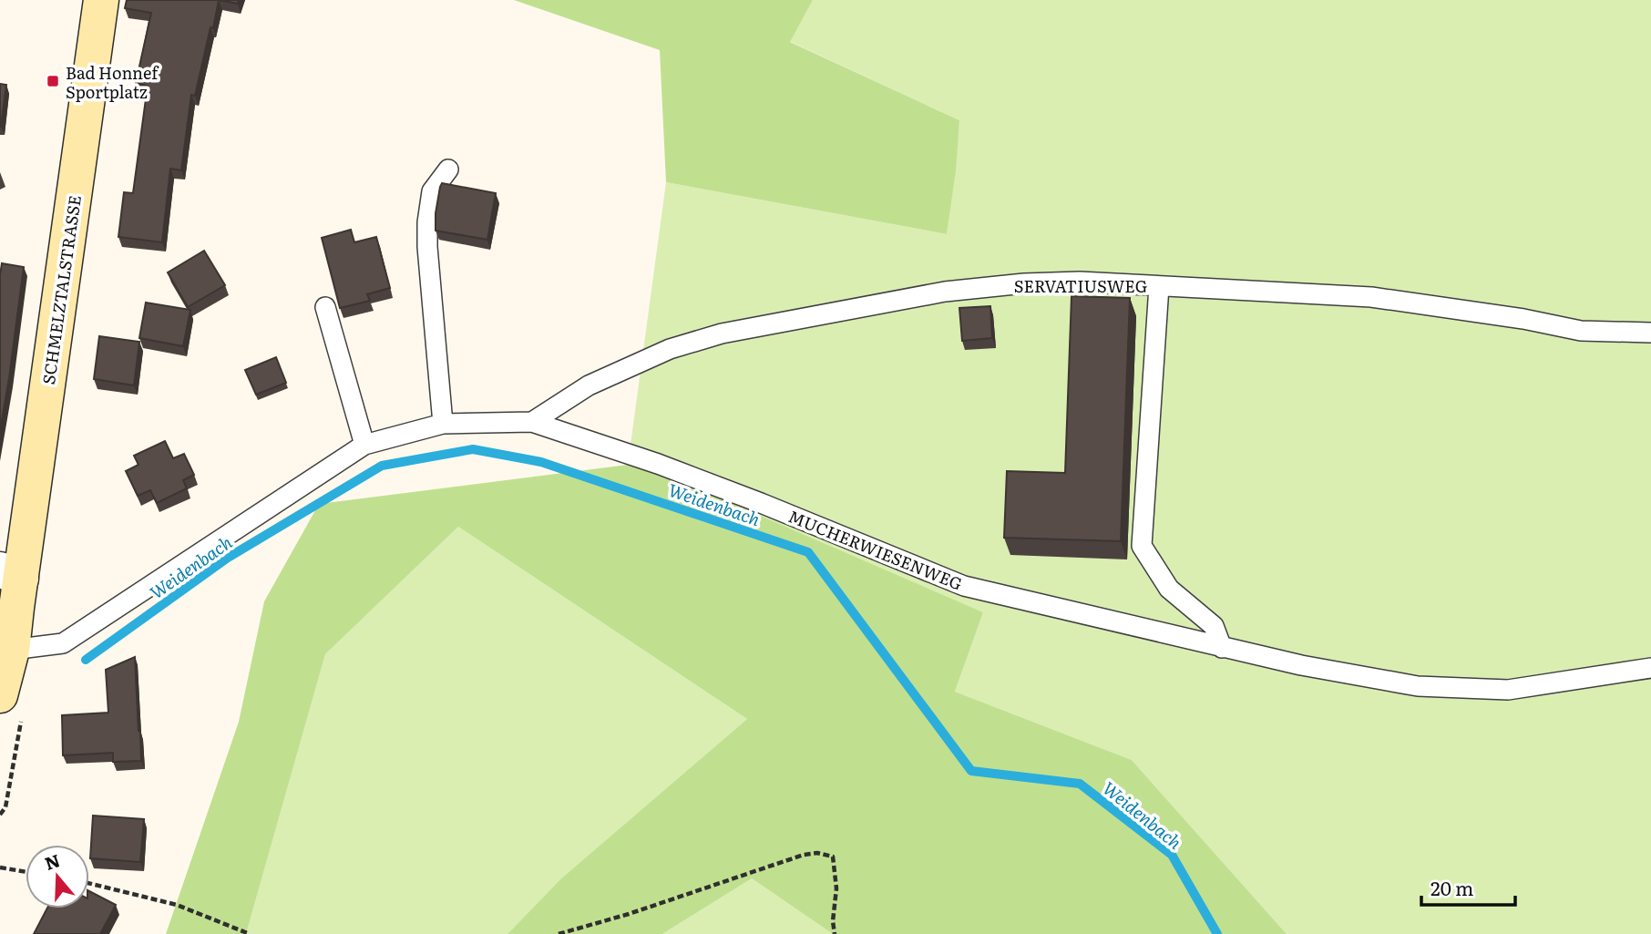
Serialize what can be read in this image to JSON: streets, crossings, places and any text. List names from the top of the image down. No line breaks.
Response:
{"streets":{"main road":["SCHMELZTALSTRASSE"],"lane":["SERVATIUSWEG","MUCHERWIESENWEG"]},"crossings":[["SERVATIUSWEG","MUCHERWIESENWEG"],["SCHMELZTALSTRASSE","MUCHERWIESENWEG"]],"water":["Weidenbach"],"places":{"transit":["Bad Honnef Sportplatz"]},"scale_bar":"20 m","north":"top"}
